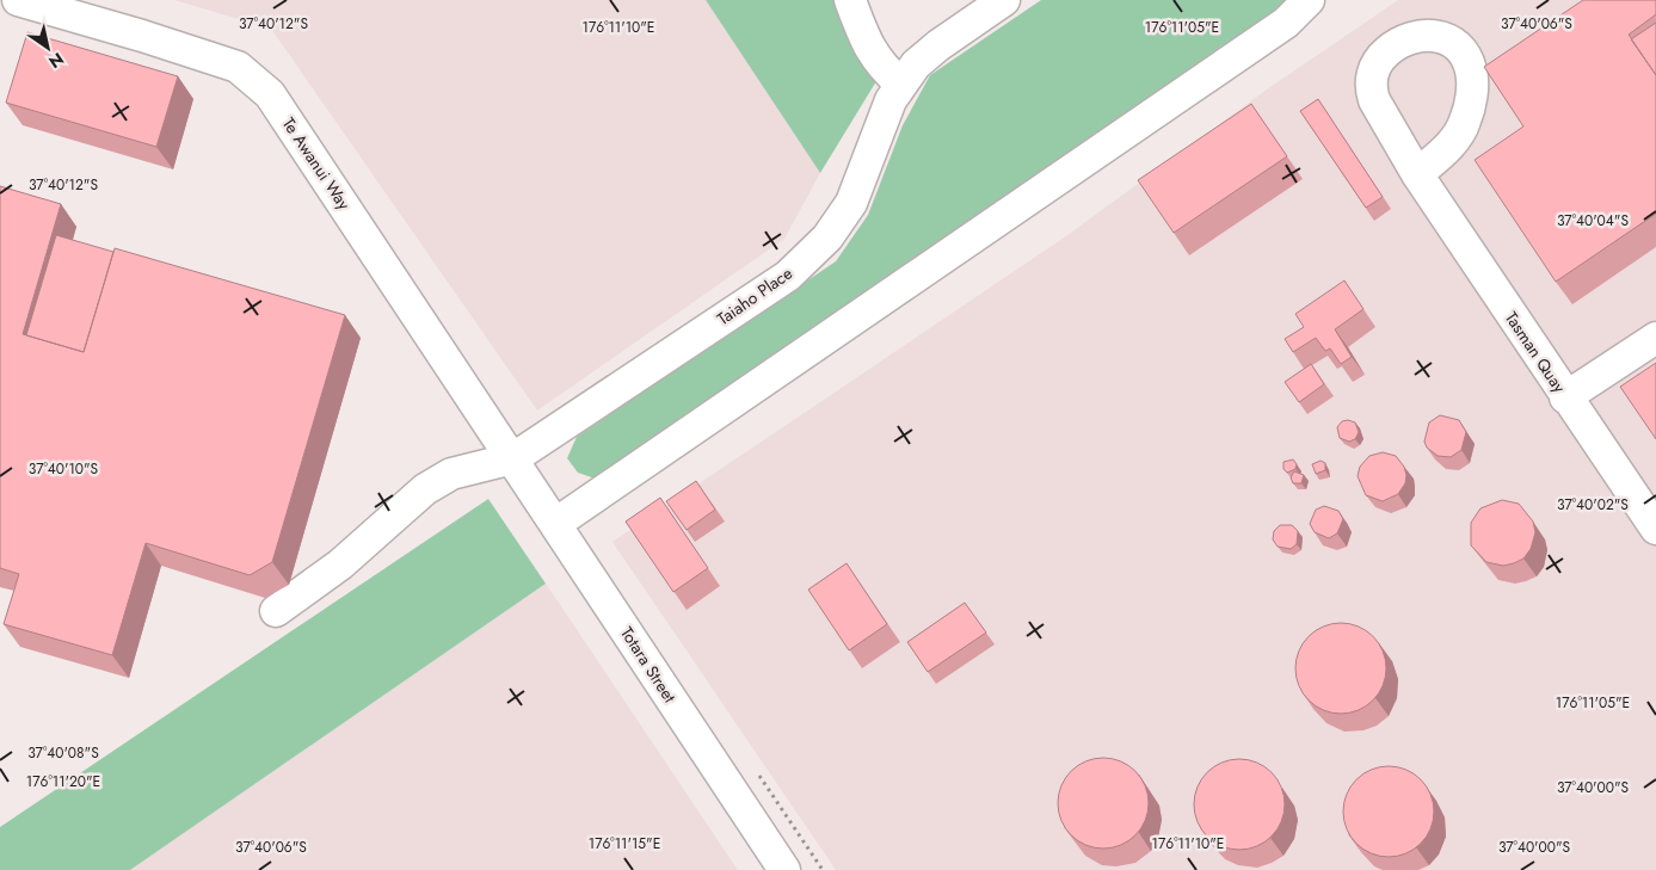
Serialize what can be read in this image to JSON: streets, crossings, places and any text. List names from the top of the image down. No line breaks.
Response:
{"streets":{"street":["Te Awanui Way","Taiaho Place","Tasman Quay","Totara Street"]},"crossings":[["Te Awanui Way","Taiaho Place"],["Te Awanui Way","Totara Street"],["Taiaho Place","Totara Street"]],"north":"bottom right","coordinates":["37°40'06\"S","37°40'12\"S","176°11'05\"E","176°11'10\"E","37°40'04\"S","37°40'10\"S","37°40'02\"S","37°40'08\"S","176°11'20\"E","37°40'00\"S","176°11'15\"E"]}
